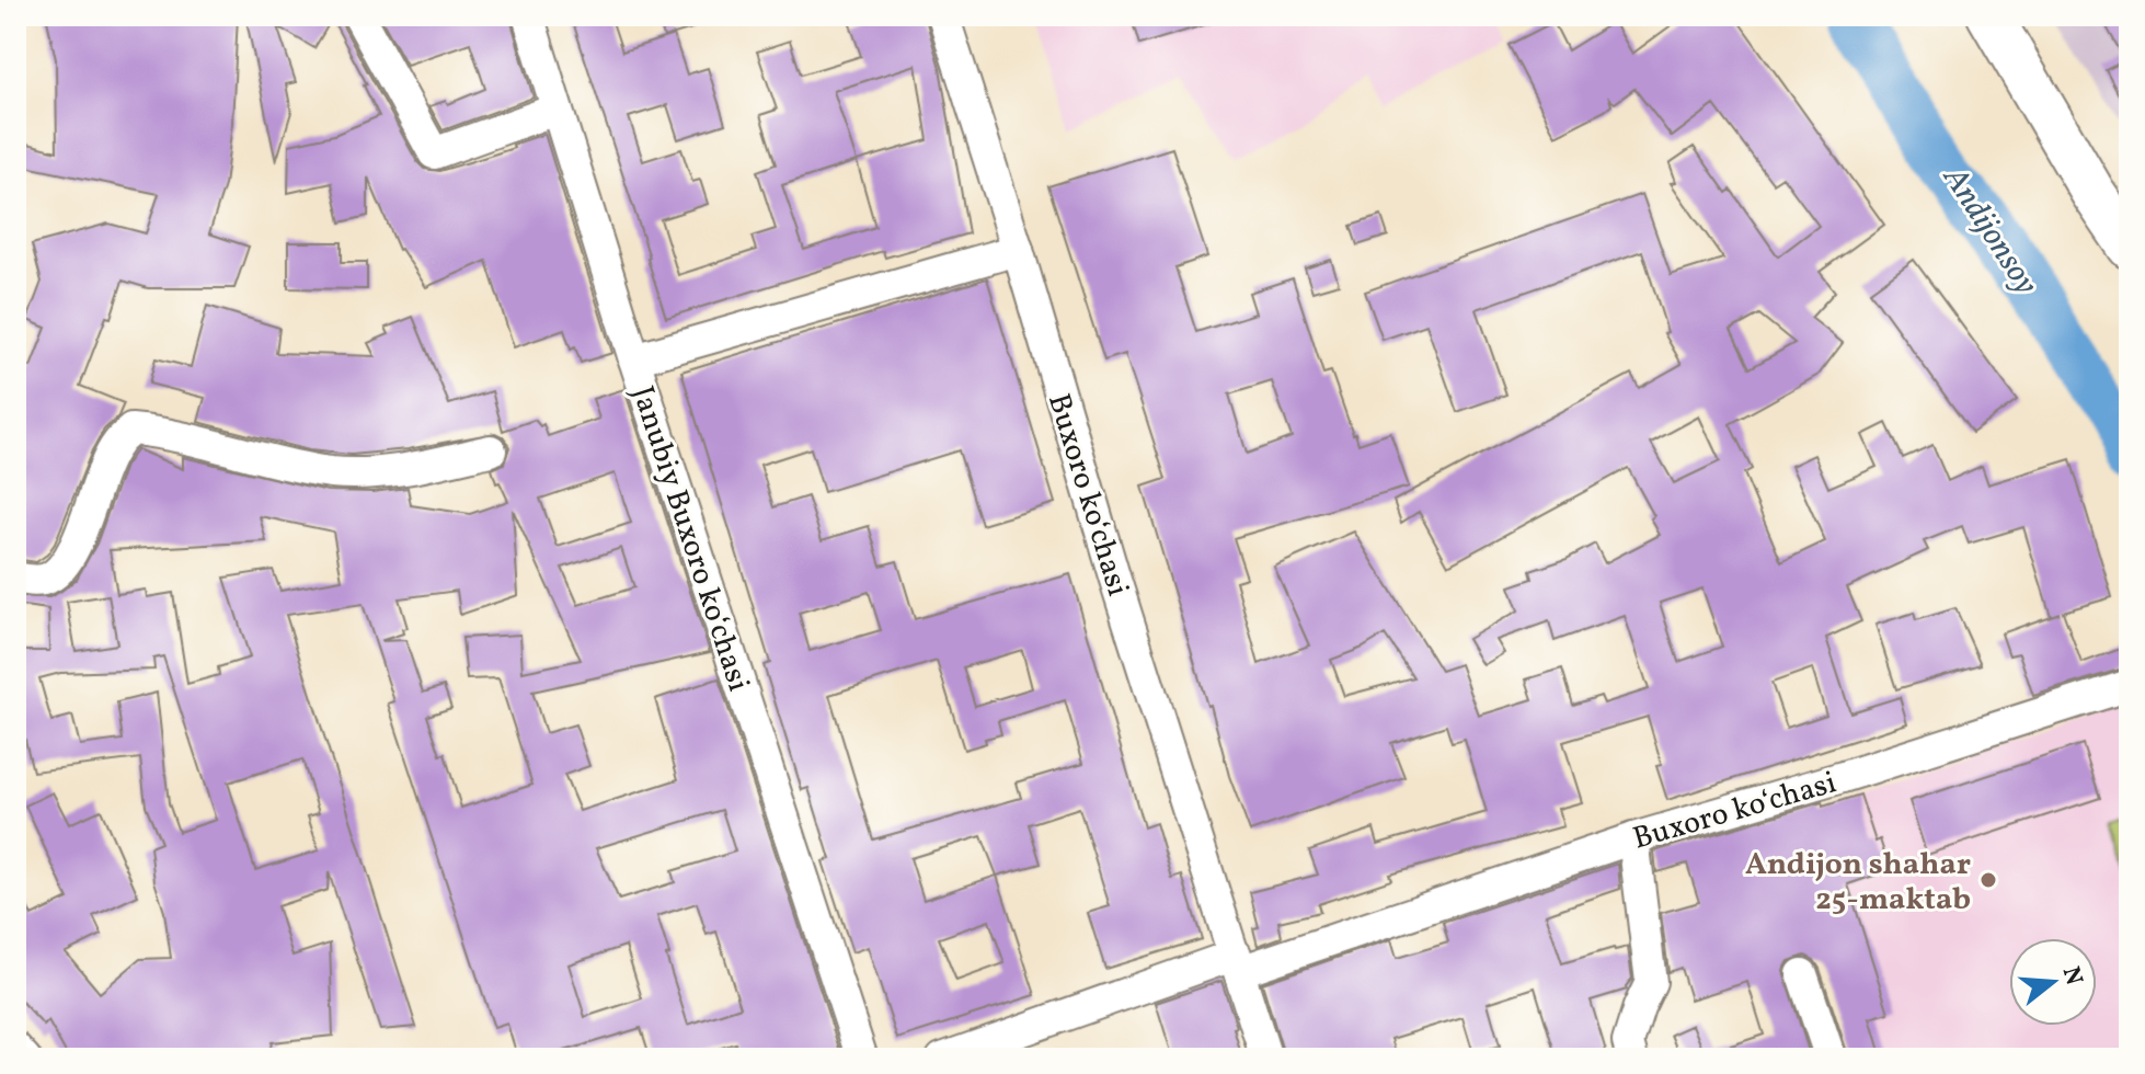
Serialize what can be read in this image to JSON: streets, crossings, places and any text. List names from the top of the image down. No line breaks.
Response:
{"streets":{"street":["Buxoro koʻchasi","Janubiy Buxoro koʻchasi"]},"water":["Andijonsoy"],"places":["Andijon shahar 25-maktab"],"north":"right"}
